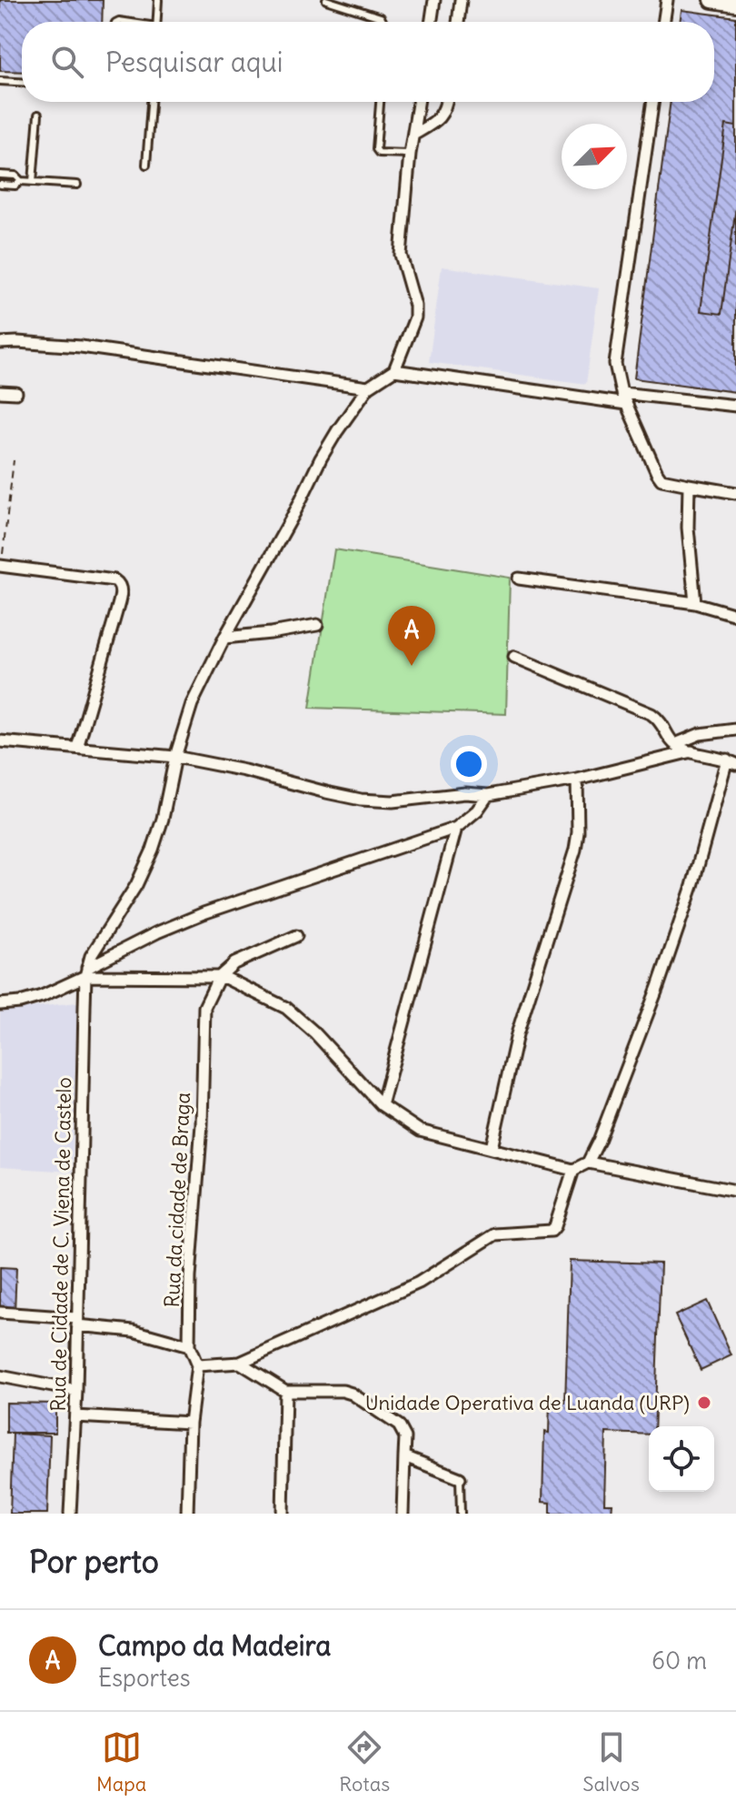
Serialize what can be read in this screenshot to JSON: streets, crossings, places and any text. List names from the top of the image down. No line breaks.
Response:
{"streets":{"street":["Rua da cidade de Braga","Rua de Cidade de C. Viena de Castelo"]},"places":["Unidade Operativa de Luanda (URP)"],"north":"top right","page":{"search":"Pesquisar aqui","pins":"A","heading":"Por perto","list":[{"mark":"A","name":"Campo da Madeira","note":"Esportes","value":"60 m"}],"nav":["Mapa","Rotas","Salvos"]}}
